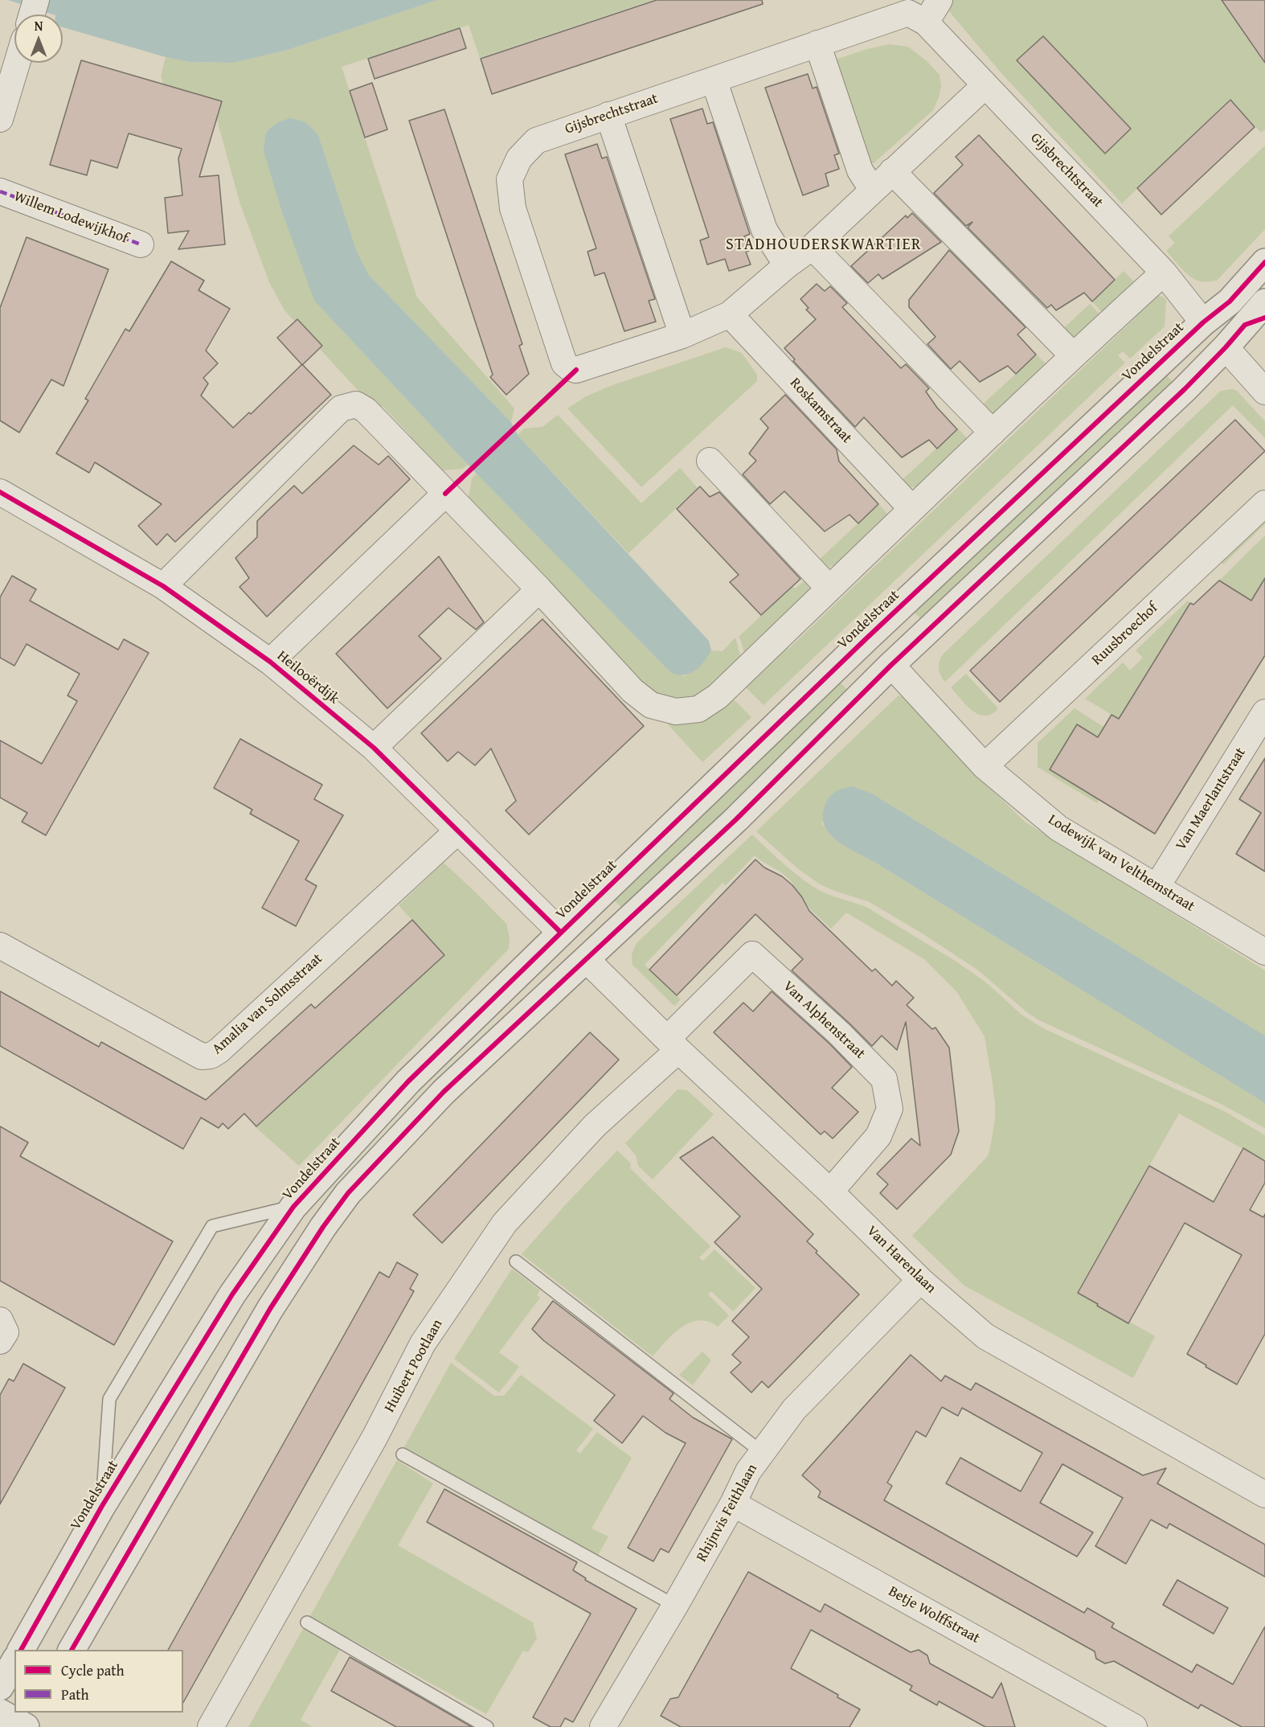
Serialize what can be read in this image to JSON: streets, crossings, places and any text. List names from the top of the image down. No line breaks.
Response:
{"streets":{"street":["Gijsbrechtstraat","Willem Lodewijkhof","Vondelstraat","Roskamstraat","Ruusbroechof","Heilooërdijk","Van Maerlantstraat","Lodewijk van Velthemstraat","Amalia van Solmsstraat","Van Alphenstraat","Van Harenlaan","Huibert Pootlaan","Rhijnvis Feithlaan","Betje Wolffstraat"]},"crossings":[["Gijsbrechtstraat","Vondelstraat"],["Vondelstraat","Heilooërdijk"],["Vondelstraat","Lodewijk van Velthemstraat"],["Ruusbroechof","Lodewijk van Velthemstraat"],["Heilooërdijk","Amalia van Solmsstraat"],["Van Maerlantstraat","Lodewijk van Velthemstraat"],["Van Alphenstraat","Van Harenlaan"],["Van Alphenstraat","Huibert Pootlaan"],["Van Harenlaan","Huibert Pootlaan"],["Van Harenlaan","Rhijnvis Feithlaan"],["Rhijnvis Feithlaan","Betje Wolffstraat"]],"districts":["STADHOUDERSKWARTIER"],"legend":["Cycle path","Path"],"north":"top"}
